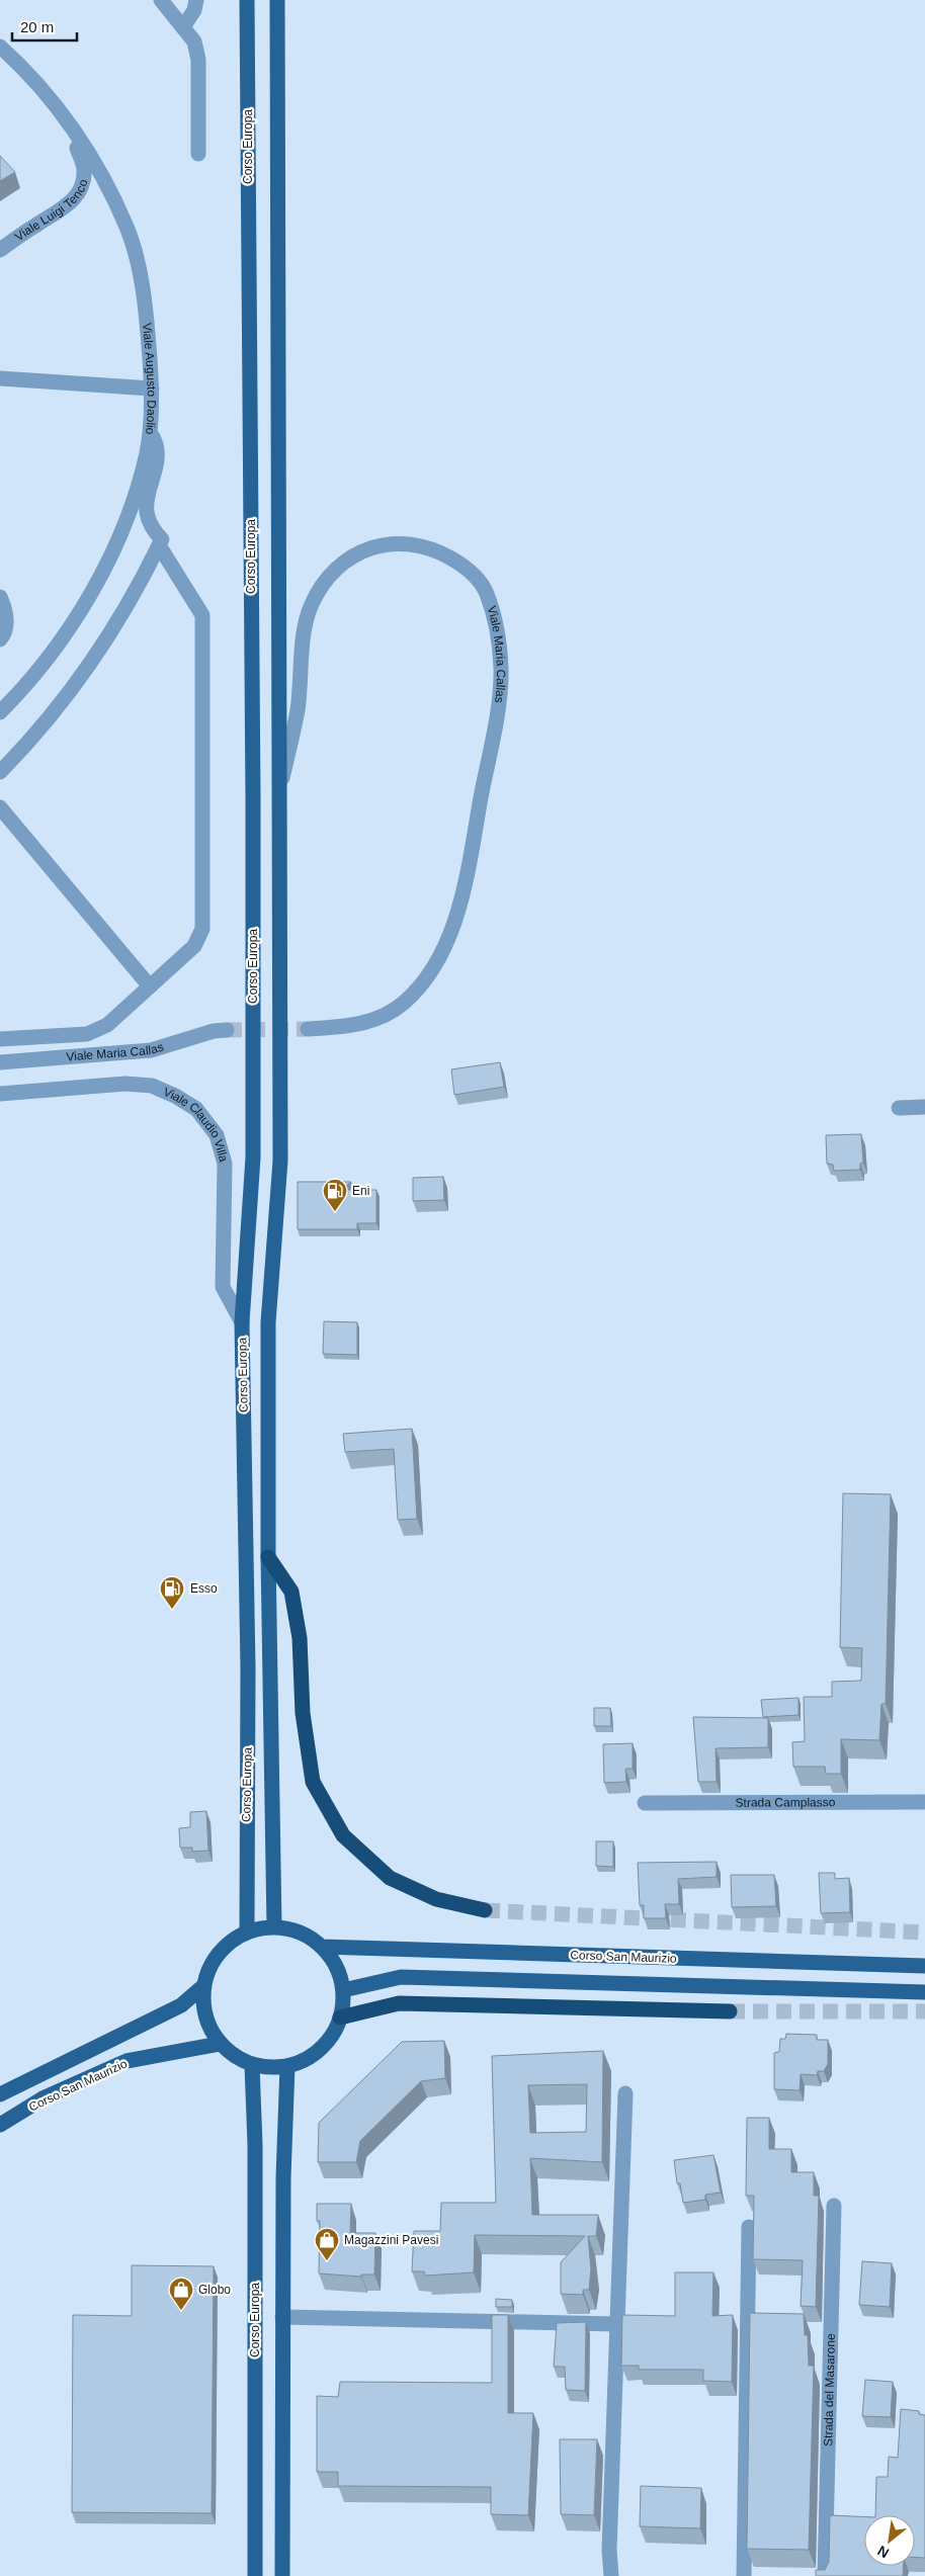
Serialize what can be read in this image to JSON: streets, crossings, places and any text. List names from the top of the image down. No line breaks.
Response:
{"streets":{"main road":["Corso Europa","Corso San Maurizio"],"street":["Viale Luigi Tenco","Viale Augusto Daolio","Viale Maria Callas","Viale Claudio Villa","Strada Camplasso","Strada del Masarone"]},"crossings":[["Corso Europa","Viale Maria Callas"],["Corso Europa","Viale Claudio Villa"],["Corso Europa","Corso San Maurizio"],["Viale Luigi Tenco","Viale Augusto Daolio"]],"places":{"fuel station":["Eni","Esso"],"shop":["Magazzini Pavesi","Globo"]},"scale_bar":"20 m","north":"bottom left"}
